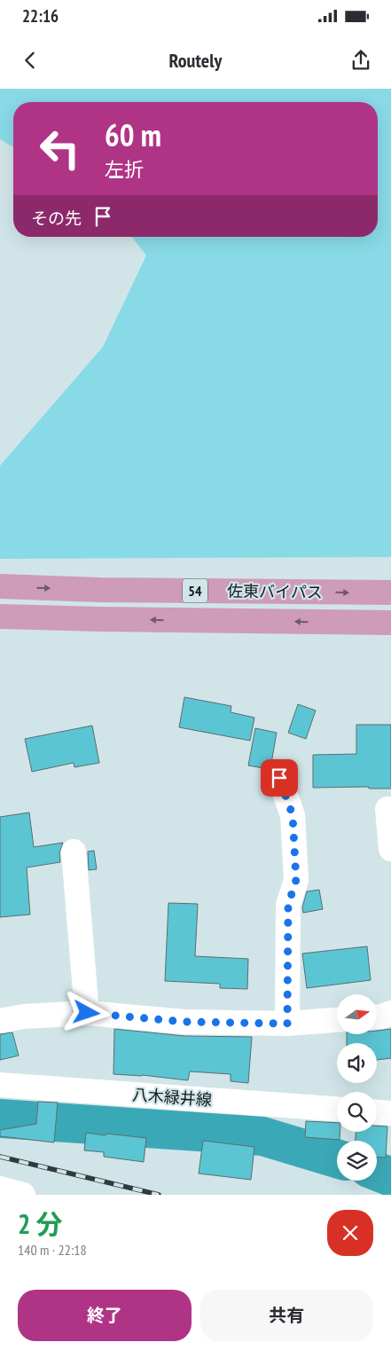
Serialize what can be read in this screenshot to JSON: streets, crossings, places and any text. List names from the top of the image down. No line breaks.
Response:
{"streets":{"highway":["54","佐東バイパス"],"street":["八木緑井線"]},"north":"right","page":{"status":"22:16","header":"Routely","turn":["60 m","左折"],"then":"その先","heading":["2 分","140 m · 22:18"],"buttons":["終了","共有"]}}
